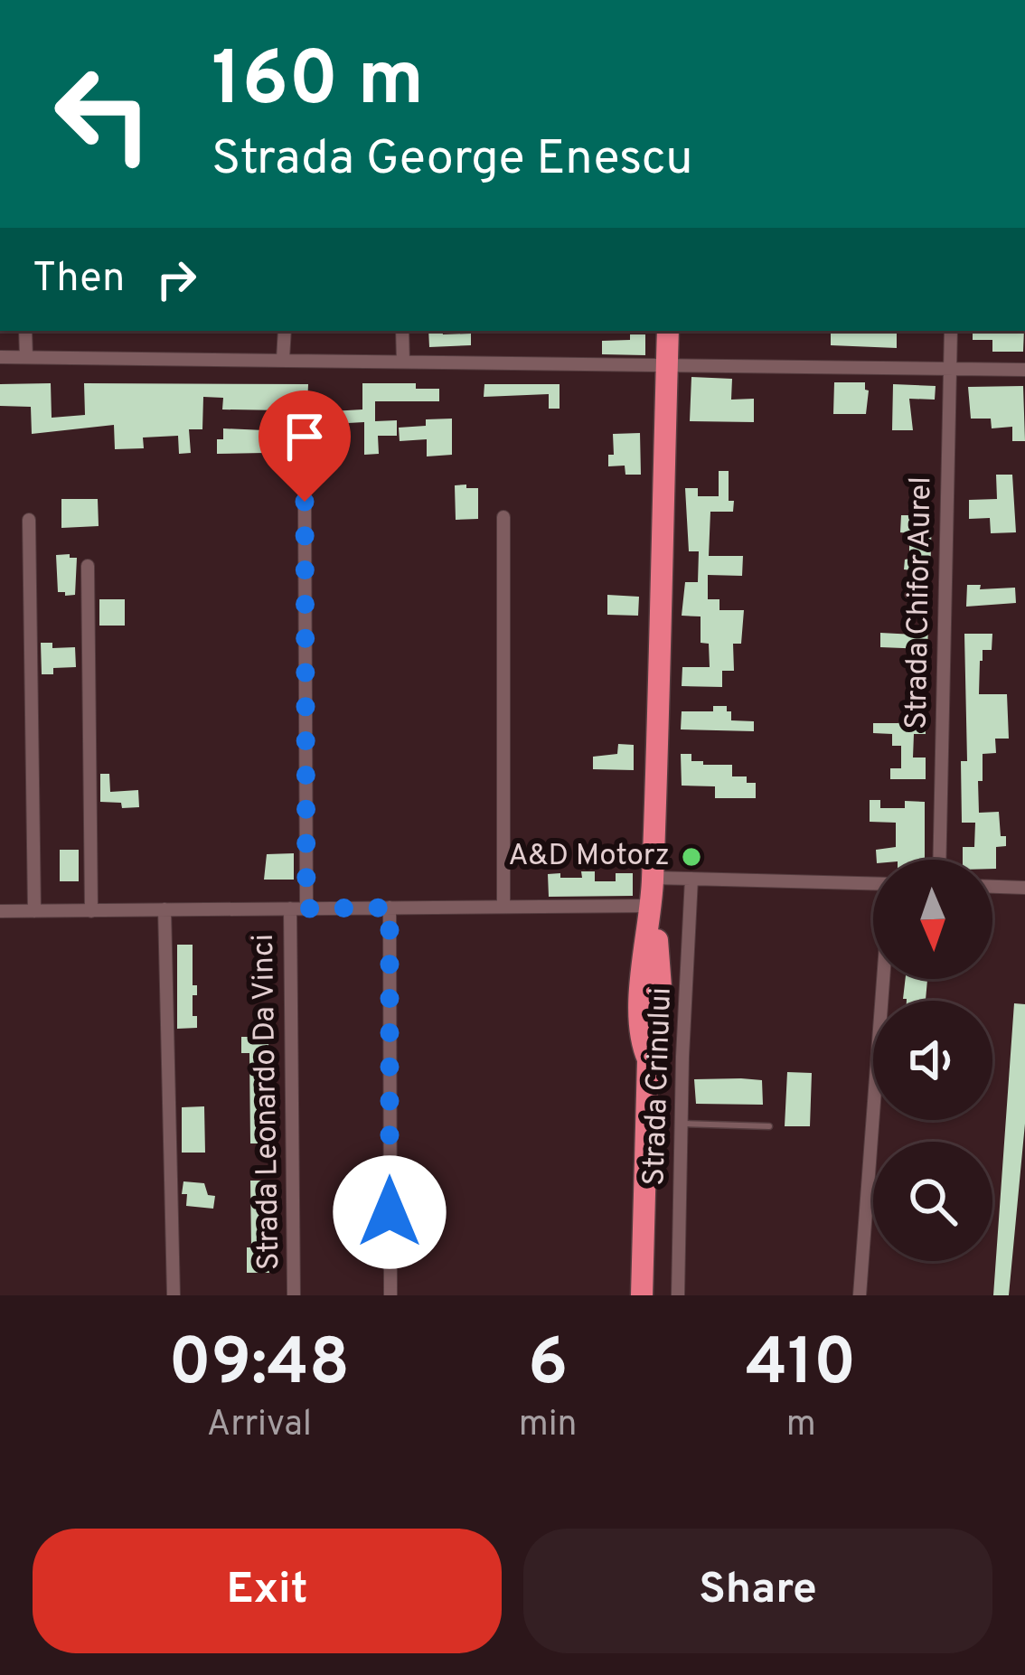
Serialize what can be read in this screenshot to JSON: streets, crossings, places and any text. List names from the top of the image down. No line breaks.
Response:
{"streets":{"street":["Strada Chifor Aurel","Strada Crinului","Strada Leonardo Da Vinci"]},"places":["A&D Motorz"],"north":"bottom","page":{"turn":["160 m","Strada George Enescu"],"then":"Then","eta":["09:48","Arrival","6","min","410","m"],"buttons":["Exit","Share"]}}
